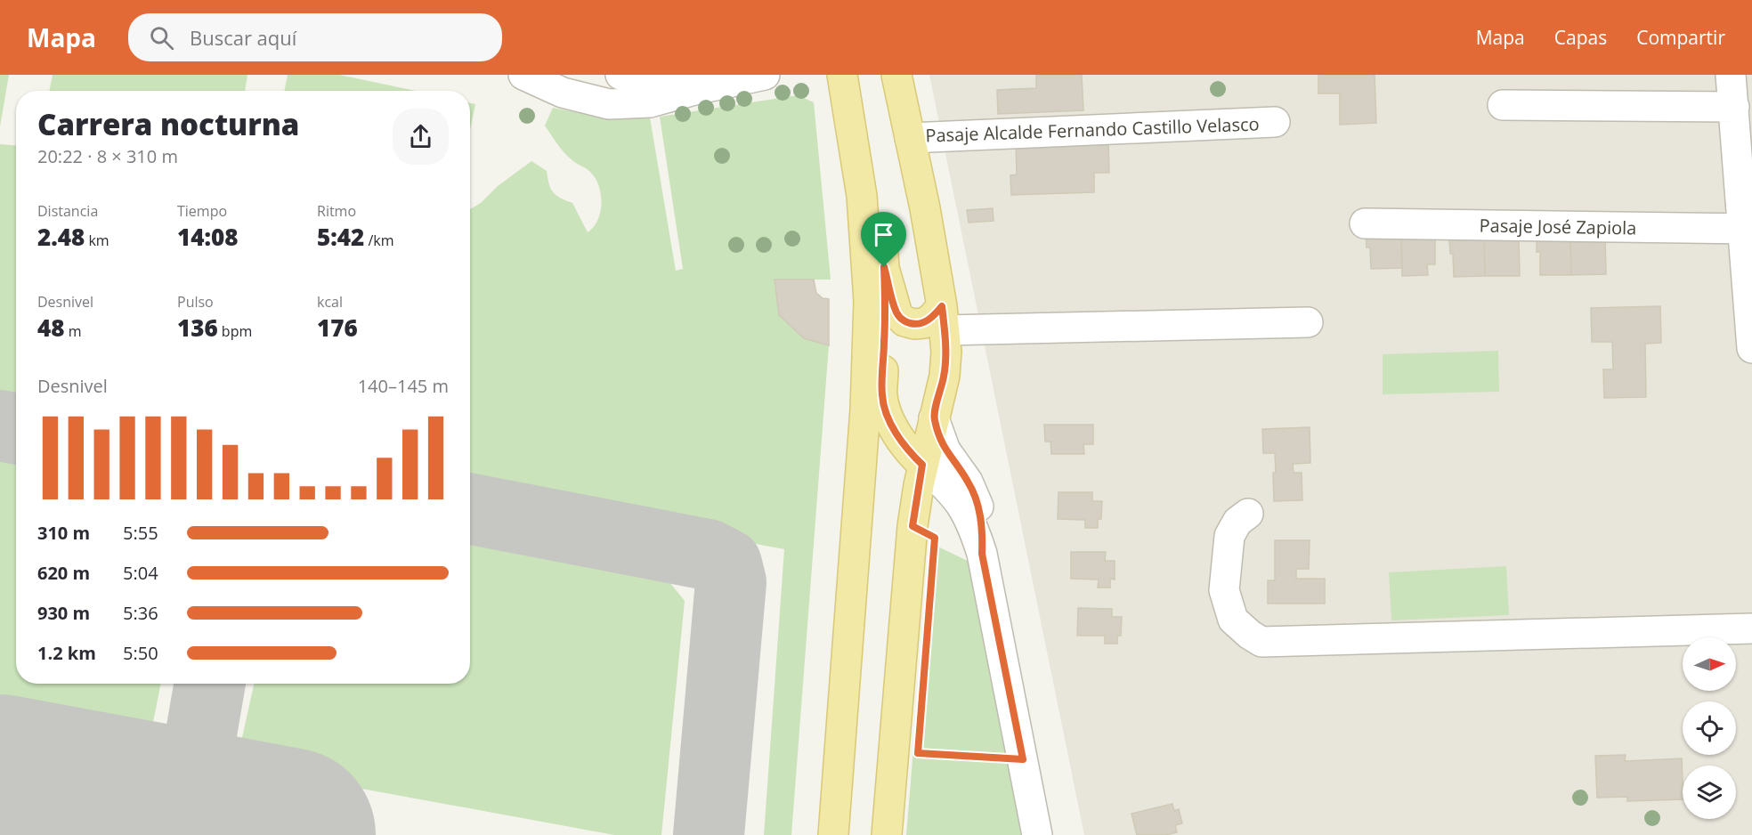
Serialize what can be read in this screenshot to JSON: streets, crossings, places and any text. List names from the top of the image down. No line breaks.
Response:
{"streets":{"street":["Pasaje Alcalde Fernando Castillo Velasco","Pasaje José Zapiola"]},"north":"right","page":{"header":"Mapa","search":"Buscar aquí","nav":["Mapa","Capas","Compartir"],"heading":["Carrera nocturna","20:22 · 8 × 310 m"],"stats":[["Distancia","2.48 km"],["Tiempo","14:08"],["Ritmo","5:42 /km"],["Desnivel","48 m"],["Pulso","136 bpm"],["kcal","176"]],"chart":["Desnivel","140–145 m"],"list":[{"name":"310 m","note":"5:55"},{"name":"620 m","note":"5:04"},{"name":"930 m","note":"5:36"},{"name":"1.2 km","note":"5:50"}]}}
